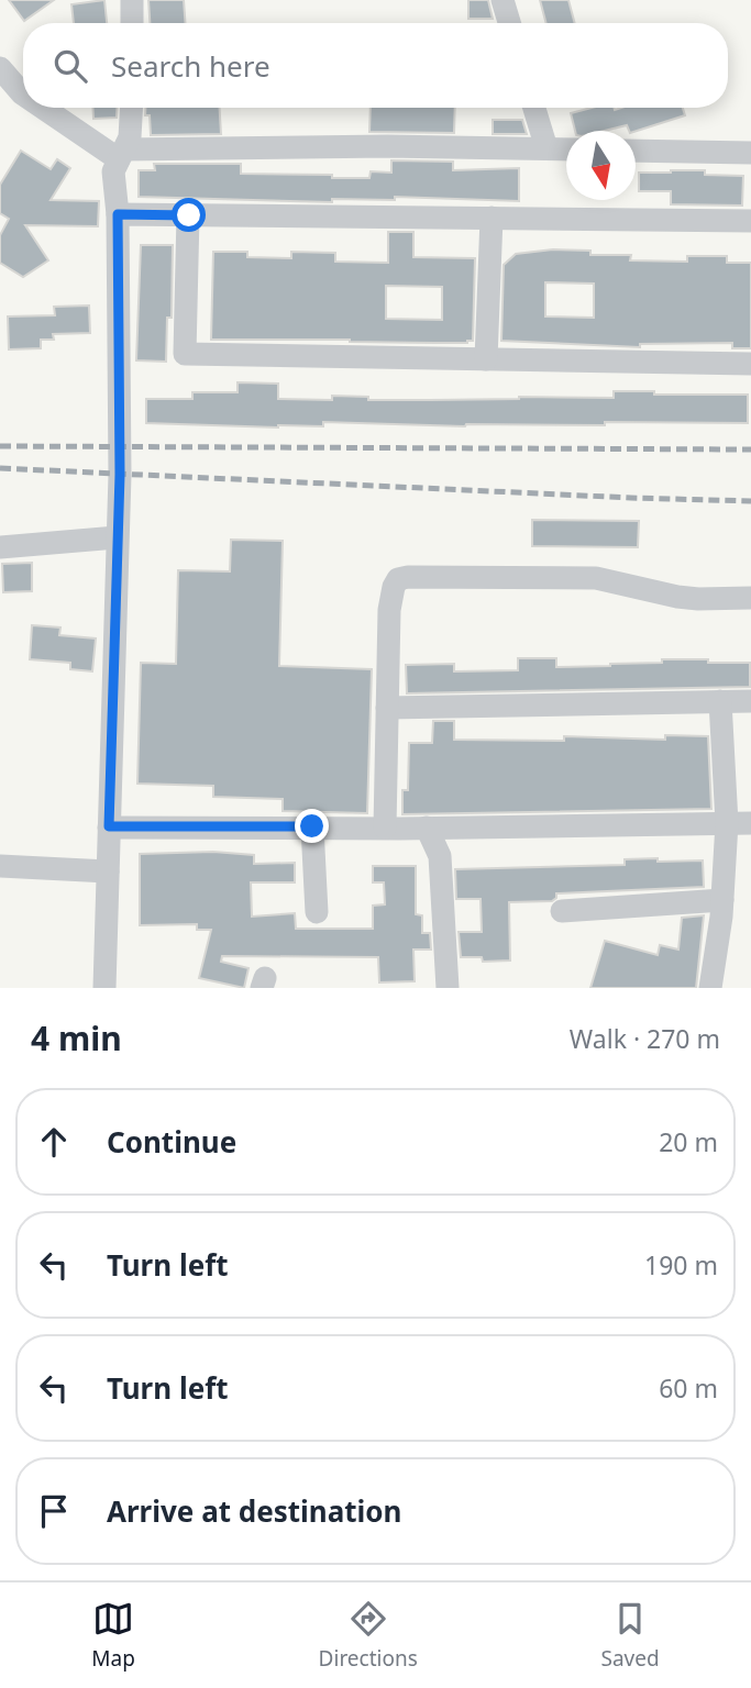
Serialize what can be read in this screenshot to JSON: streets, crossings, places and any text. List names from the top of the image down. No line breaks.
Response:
{"north":"bottom","page":{"search":"Search here","heading":["4 min","Walk · 270 m"],"list":[["Continue","20 m"],["Turn left","190 m"],["Turn left","60 m"],"Arrive at destination"],"nav":["Map","Directions","Saved"]}}
